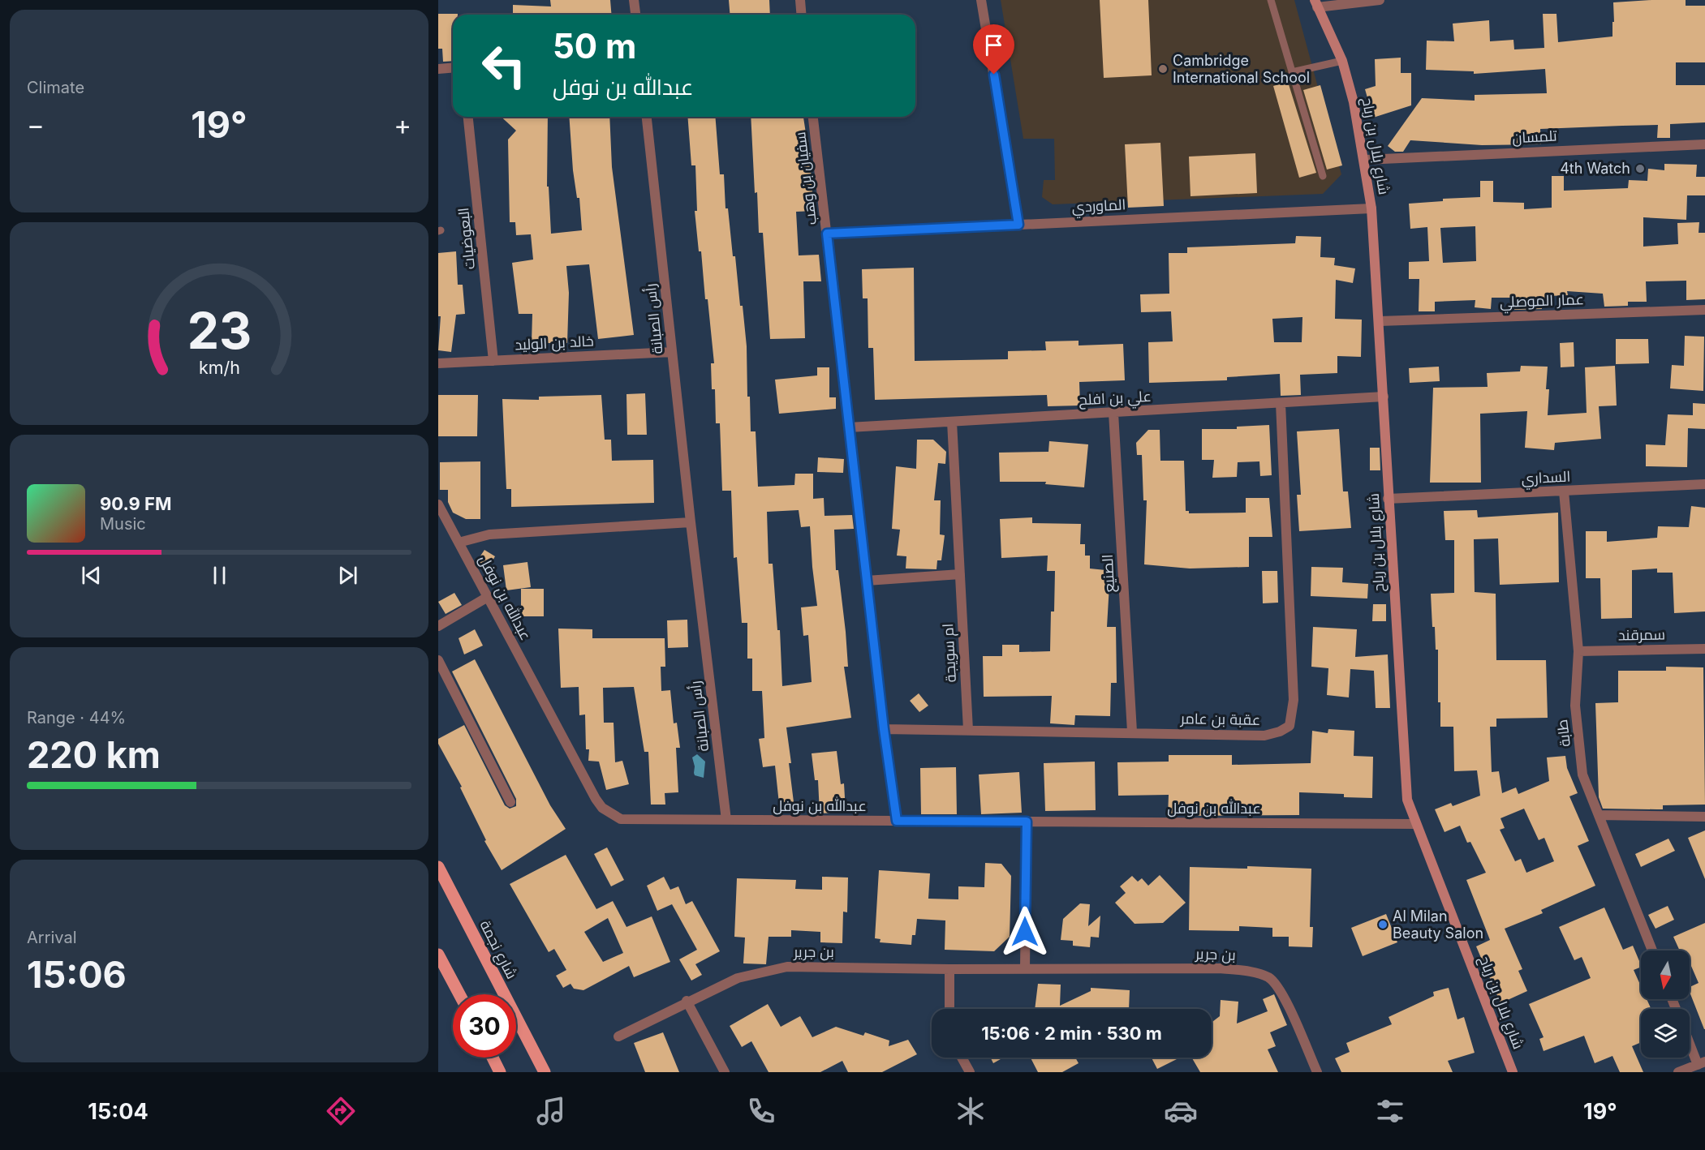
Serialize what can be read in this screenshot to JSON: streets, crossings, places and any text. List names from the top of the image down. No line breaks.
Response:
{"streets":{"main road":["شارع نجمة"],"street":["تلمسان","شارع بلال بن رباح","سفيان بن وهب","الماوردي","البعوضيات","عمار الموصلي","رأس الصبانة","خالد بن الوليد","علي بن افلح","السداري","الصنيع","عبدالله بن نوفل","سمرقند","ام سويجة","عقبة بن عامر","طابة","بن جرير"]},"crossings":[["تلمسان","شارع بلال بن رباح"],["شارع بلال بن رباح","الماوردي"],["شارع بلال بن رباح","عمار الموصلي"],["شارع بلال بن رباح","علي بن افلح"],["شارع بلال بن رباح","السداري"],["شارع بلال بن رباح","عبدالله بن نوفل"],["سفيان بن وهب","الماوردي"],["سفيان بن وهب","علي بن افلح"],["سفيان بن وهب","عبدالله بن نوفل"],["سفيان بن وهب","عقبة بن عامر"],["البعوضيات","خالد بن الوليد"],["رأس الصبانة","خالد بن الوليد"],["رأس الصبانة","عبدالله بن نوفل"],["علي بن افلح","الصنيع"],["علي بن افلح","ام سويجة"],["علي بن افلح","عقبة بن عامر"],["السداري","طابة"],["الصنيع","عقبة بن عامر"],["سمرقند","طابة"],["ام سويجة","عقبة بن عامر"]],"places":["Cambridge International School","4th Watch","Al Milan Beauty Salon"],"north":"bottom","page":{"tile":["Climate",["Range · 44%","220 km"],["Arrival","15:06"]],"turn":["50 m","عبدالله بن نوفل"],"heat":["−","19°","+"],"song":["90.9 FM","Music"],"limit":"30","trip":"15:06 · 2 min · 530 m","tabs":["15:04","19°"],"gauge":["23","km/h"]}}
